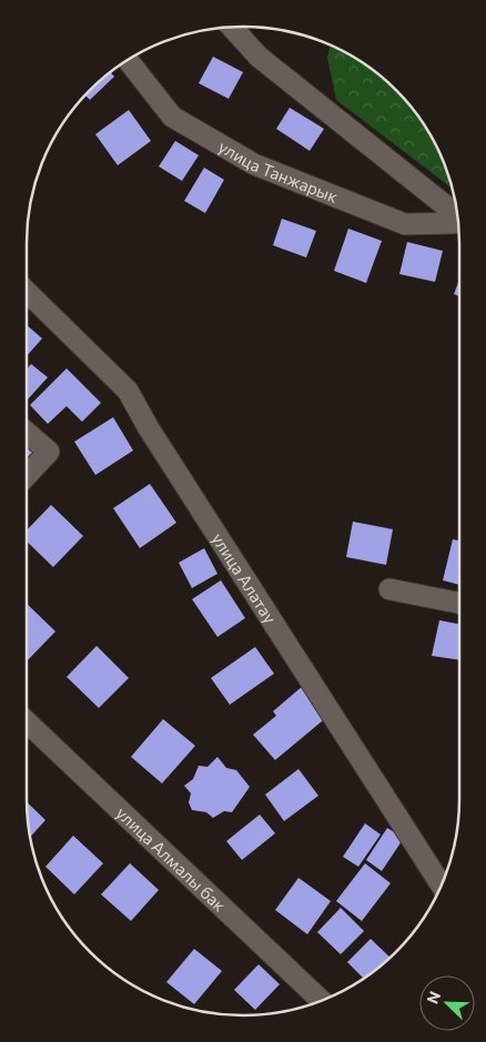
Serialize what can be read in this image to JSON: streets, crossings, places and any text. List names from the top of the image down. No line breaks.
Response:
{"streets":{"street":["улица Танжарык","улица Алатау","улица Алмалы бак"]},"north":"top left"}
